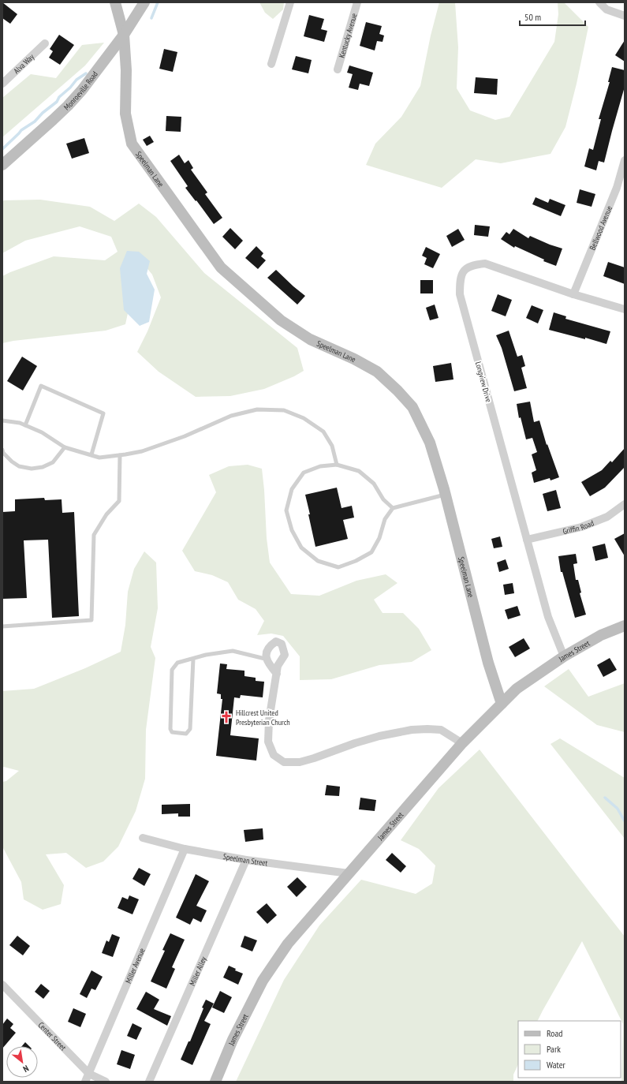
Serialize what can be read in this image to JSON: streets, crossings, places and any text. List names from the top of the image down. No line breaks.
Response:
{"streets":{"street":["Kentucky Avenue","Alva Way","Monroeville Road","Speelman Lane","Bellwood Avenue","Longview Drive","Griffin Road","James Street","Speelman Street","Miller Avenue","Miller Alley","Center Street"]},"crossings":[["Monroeville Road","Speelman Lane"],["Speelman Lane","James Street"],["Bellwood Avenue","Longview Drive"],["Longview Drive","Griffin Road"],["Longview Drive","James Street"],["James Street","Speelman Street"],["Speelman Street","Miller Avenue"],["Speelman Street","Miller Alley"],["Miller Avenue","Center Street"]],"places":{"church":["Hillcrest United Presbyterian Church"]},"legend":["Road","Park","Water"],"scale_bar":"50 m","north":"bottom right"}
